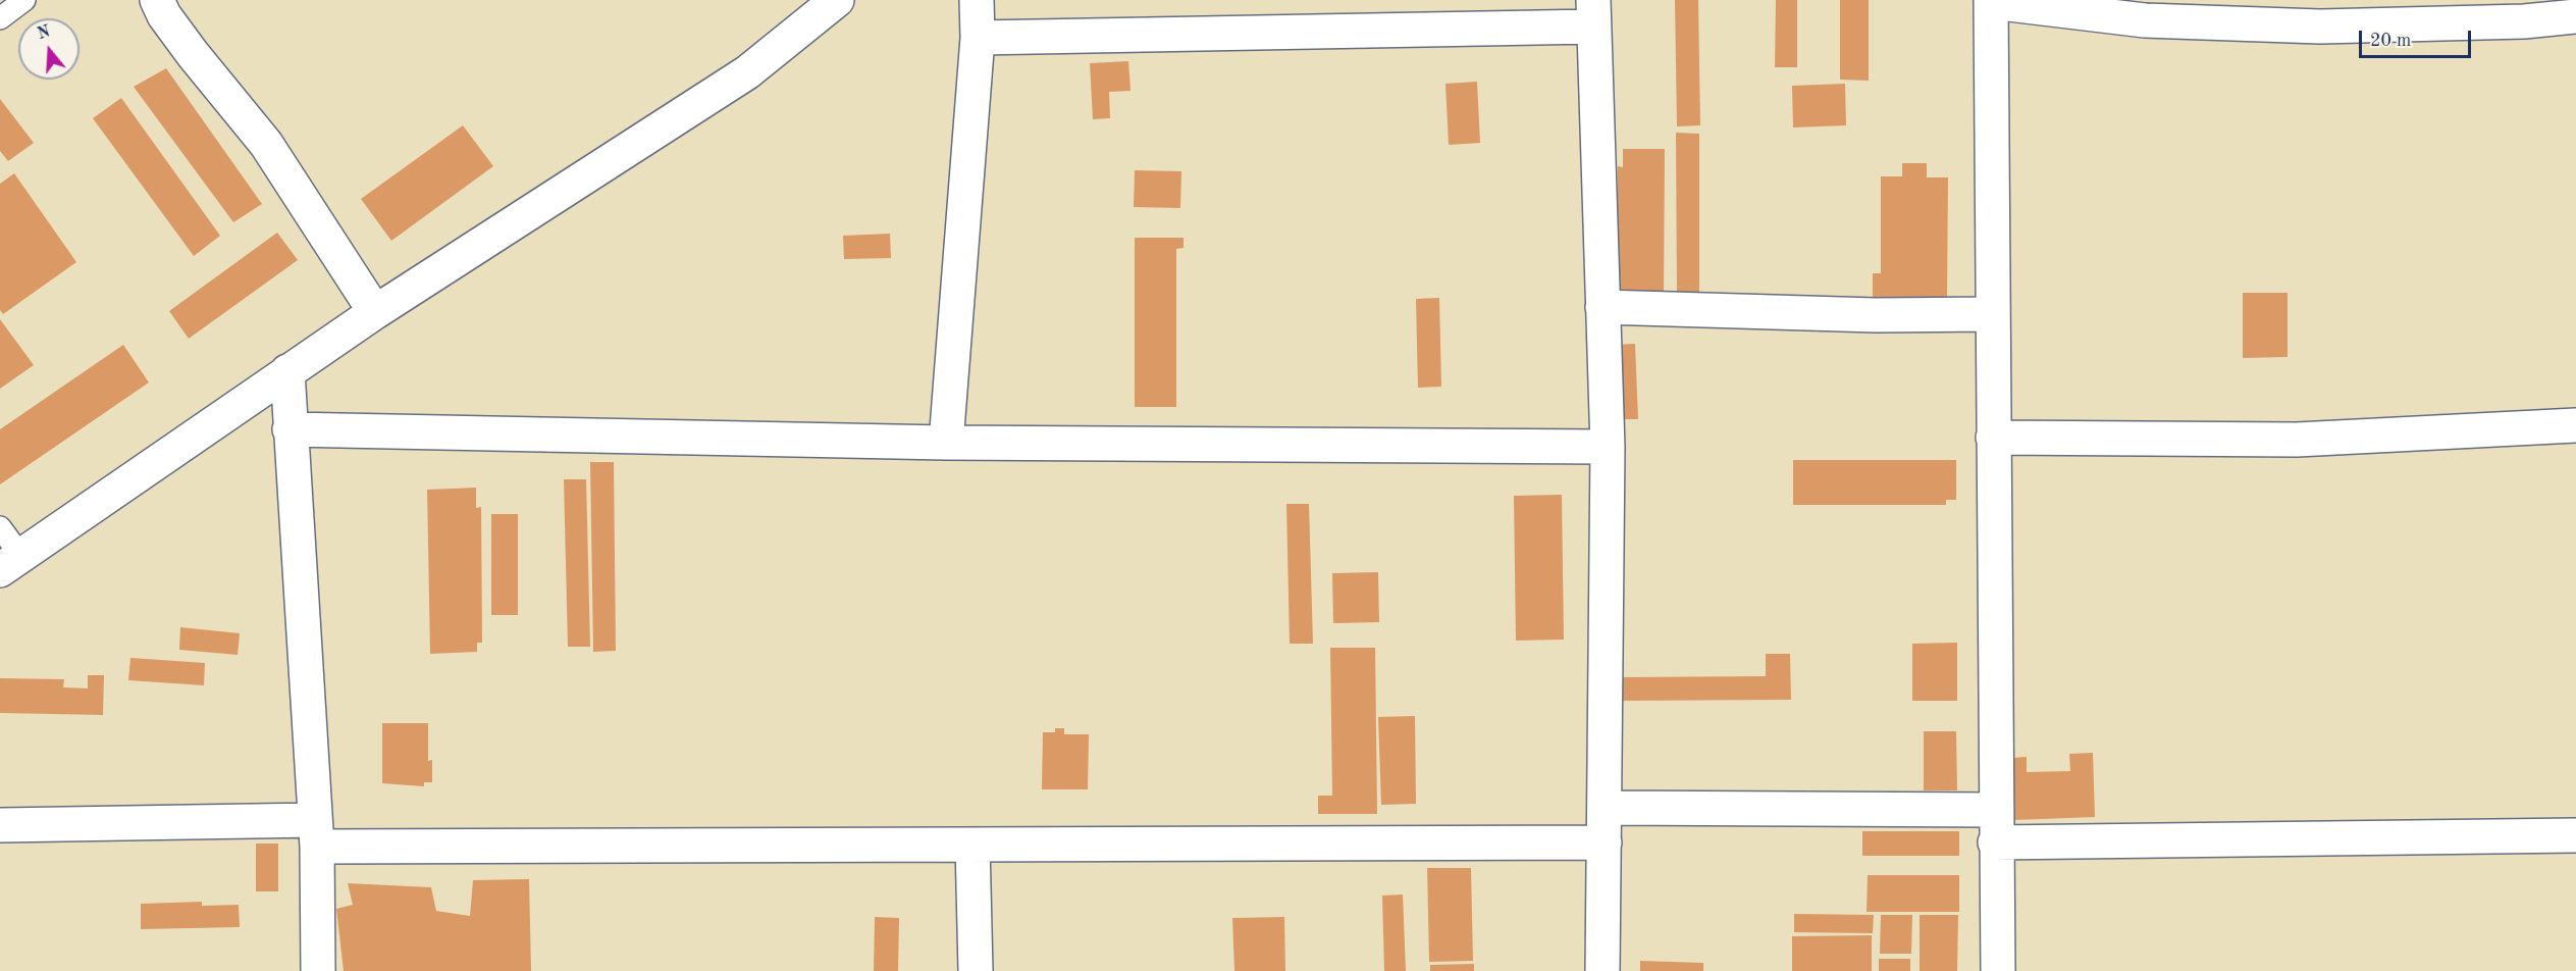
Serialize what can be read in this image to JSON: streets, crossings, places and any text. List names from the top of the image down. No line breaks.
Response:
{"scale_bar":"20 m","north":"top"}
